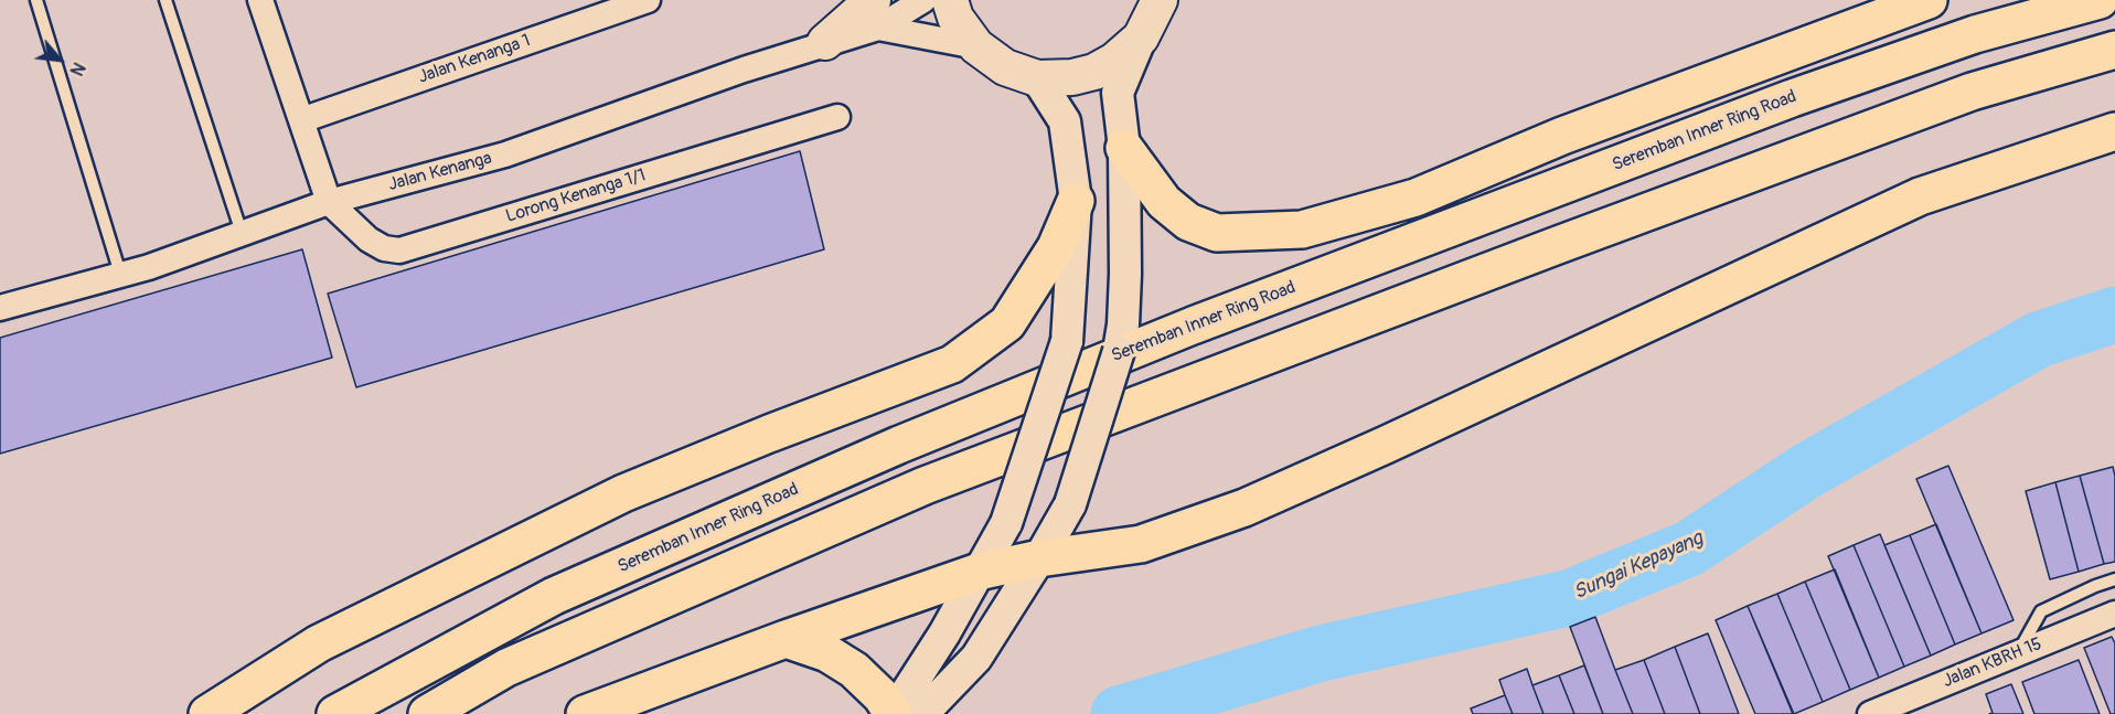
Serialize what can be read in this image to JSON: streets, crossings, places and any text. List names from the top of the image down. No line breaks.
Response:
{"streets":{"main road":["Seremban Inner Ring Road"],"street":["Jalan Kenanga 1","Jalan Kenanga","Lorong Kenanga 1/1","Jalan KBRH 15"]},"crossings":[["Jalan Kenanga","Lorong Kenanga 1/1"]],"water":["Sungai Kepayang"],"north":"bottom right"}
